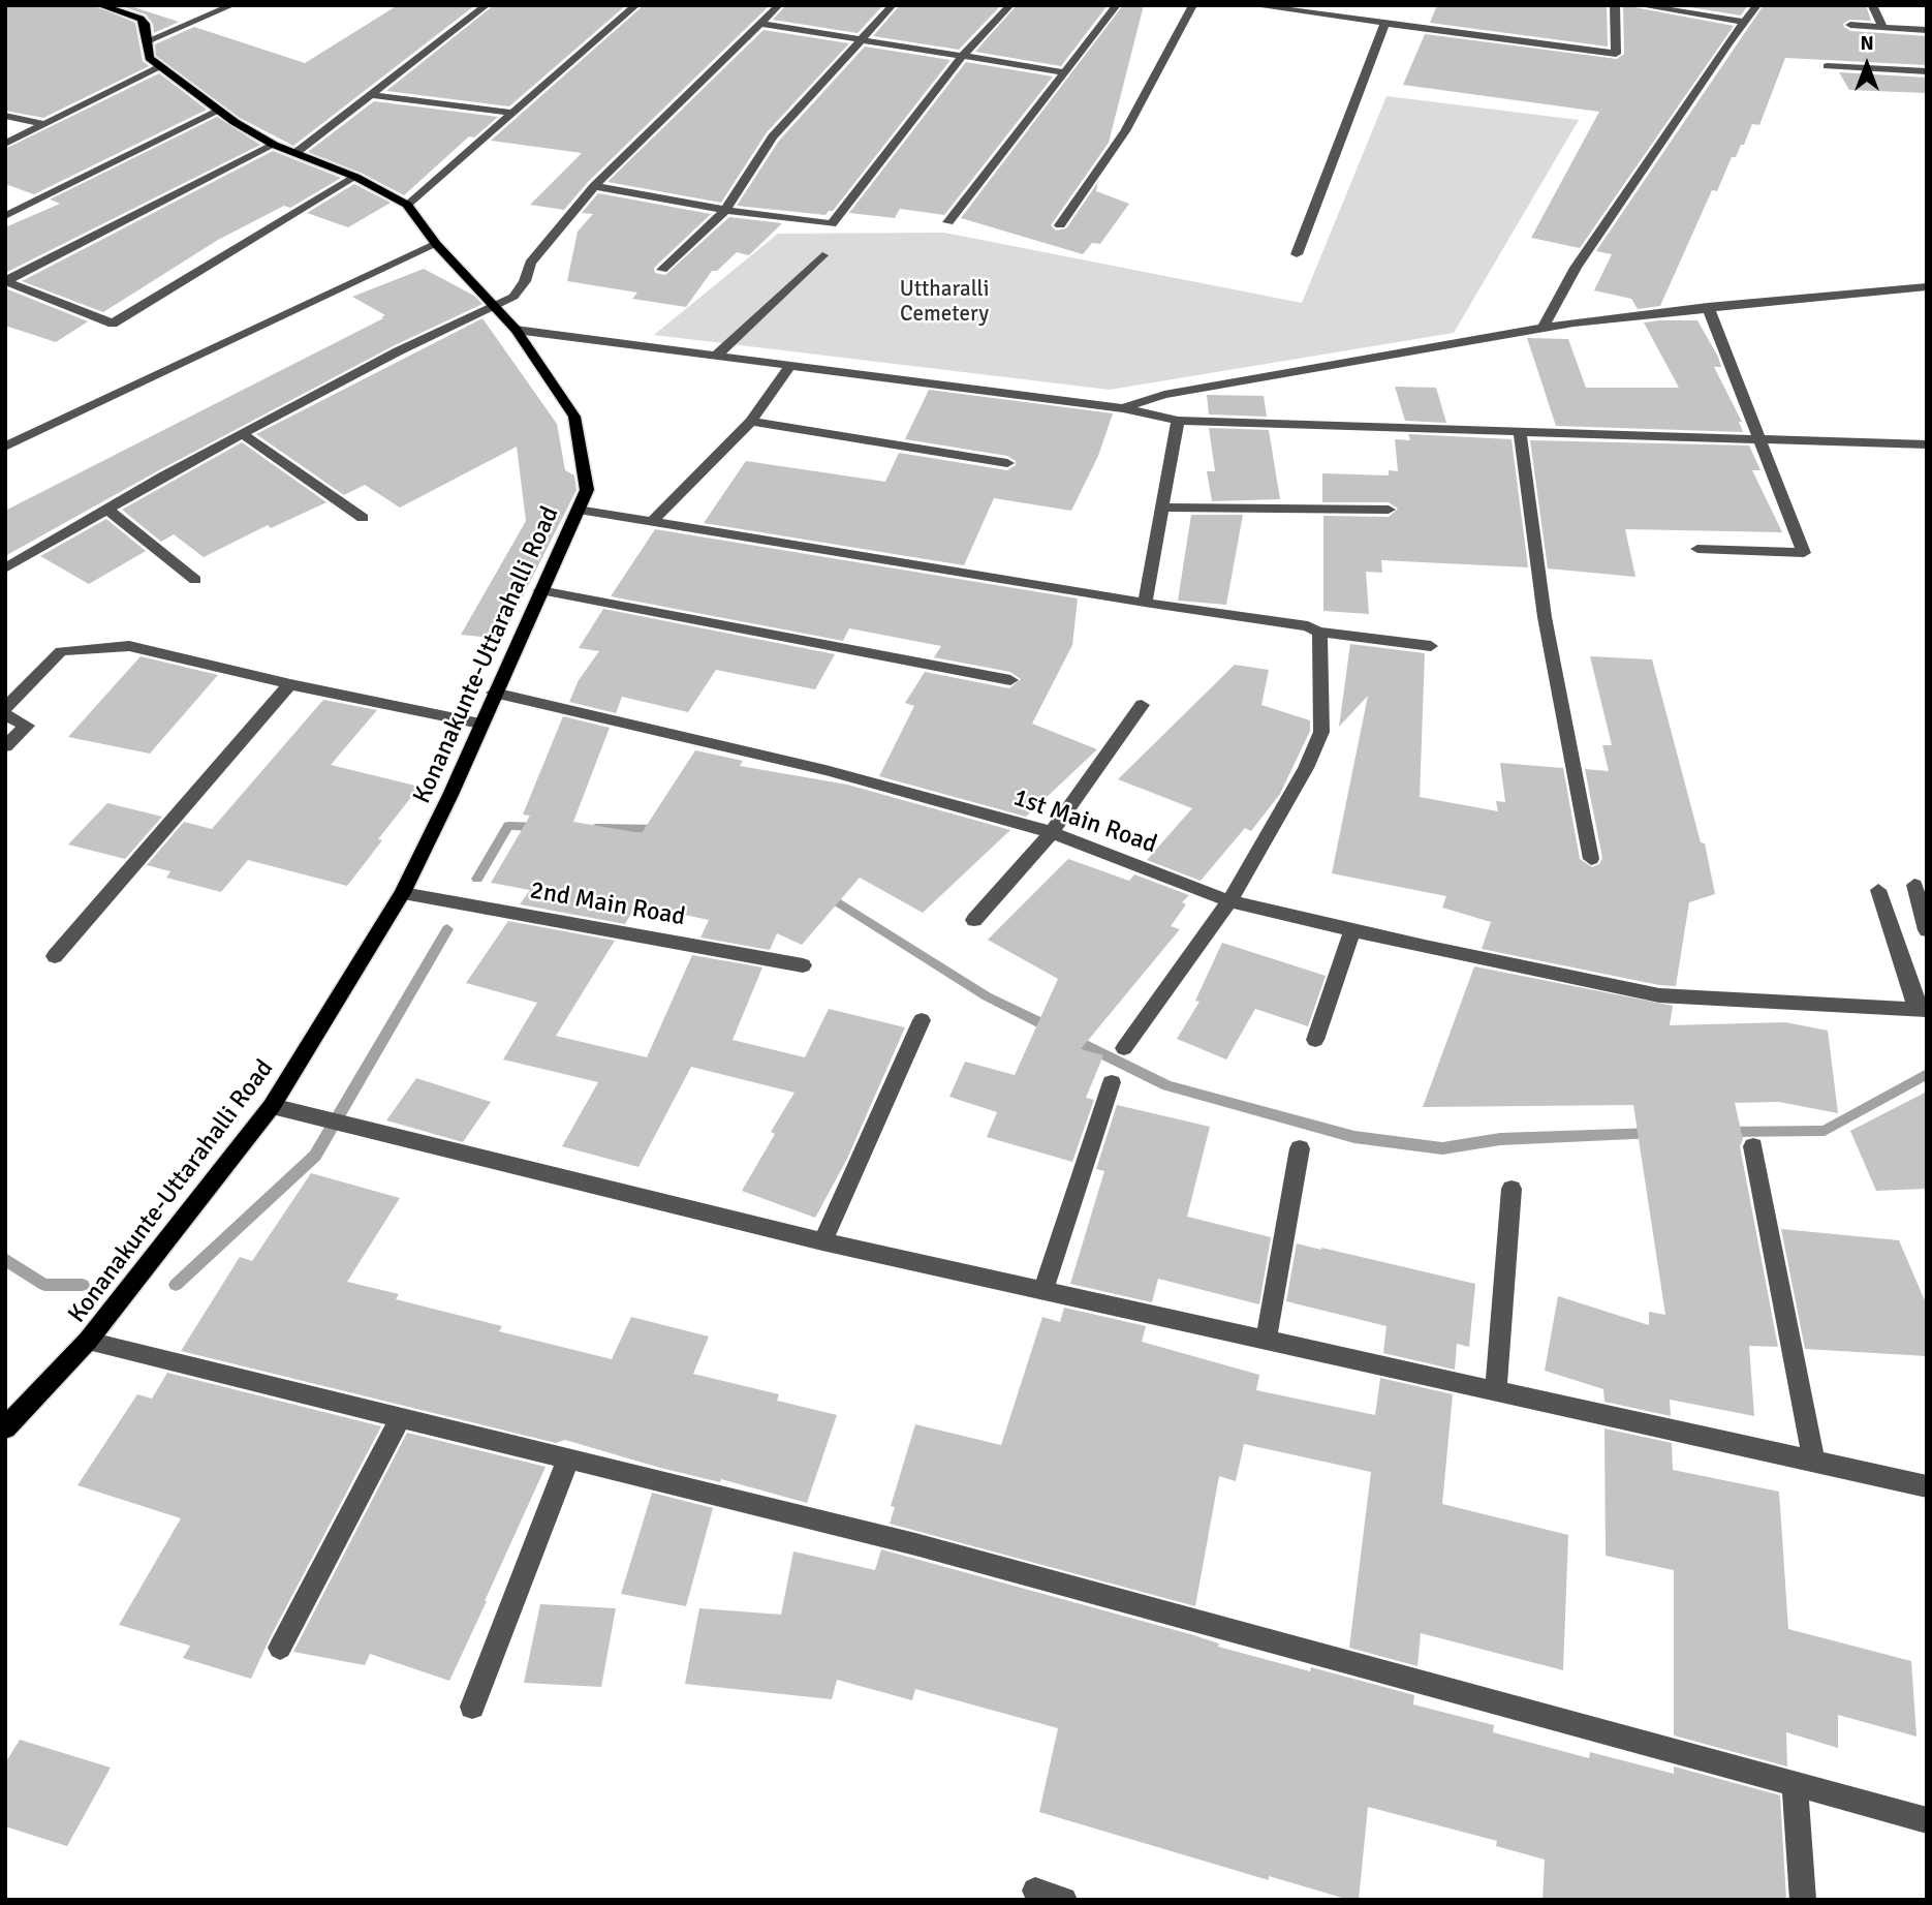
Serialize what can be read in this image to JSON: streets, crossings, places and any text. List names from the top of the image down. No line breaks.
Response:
{"streets":{"main road":["Konanakunte-Uttarahalli Road"],"street":["1st Main Road","2nd Main Road"]},"crossings":[["Konanakunte-Uttarahalli Road","1st Main Road"],["Konanakunte-Uttarahalli Road","2nd Main Road"]],"parks":["Uttharalli Cemetery"],"north":"top"}
